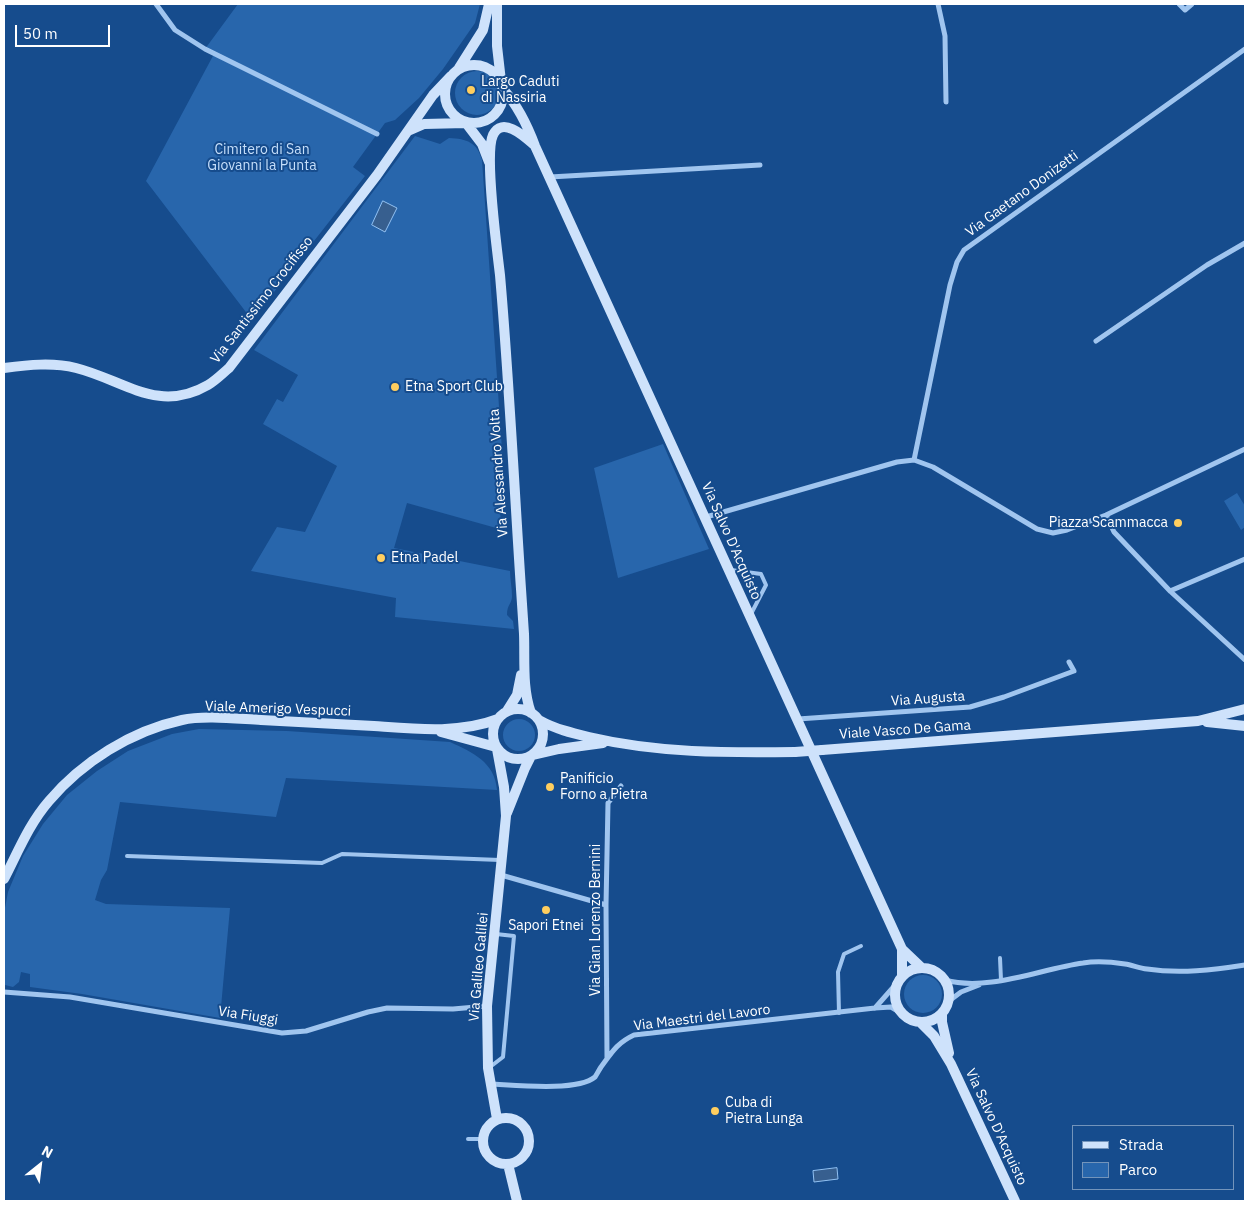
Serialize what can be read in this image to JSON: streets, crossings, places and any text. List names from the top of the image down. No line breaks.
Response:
{"streets":{"street":["Via Gaetano Donizetti","Via Santissimo Crocifisso","Via Alessandro Volta","Via Salvo D'Acquisto","Via Augusta","Viale Amerigo Vespucci","Viale Vasco De Gama","Via Gian Lorenzo Bernini","Via Galileo Galilei","Via Fiuggi","Via Maestri del Lavoro"]},"crossings":[["Via Santissimo Crocifisso","Via Salvo D'Acquisto"],["Via Salvo D'Acquisto","Via Augusta"],["Via Gian Lorenzo Bernini","Via Maestri del Lavoro"],["Via Galileo Galilei","Via Fiuggi"],["Via Galileo Galilei","Via Maestri del Lavoro"]],"parks":["Cimitero di San Giovanni la Punta"],"places":["Largo Caduti di Nassiria","Etna Sport Club","Piazza Scammacca","Etna Padel","Panificio Forno a Pietra","Sapori Etnei","Cuba di Pietra Lunga"],"legend":["Strada","Parco"],"scale_bar":"50 m","north":"top right"}
